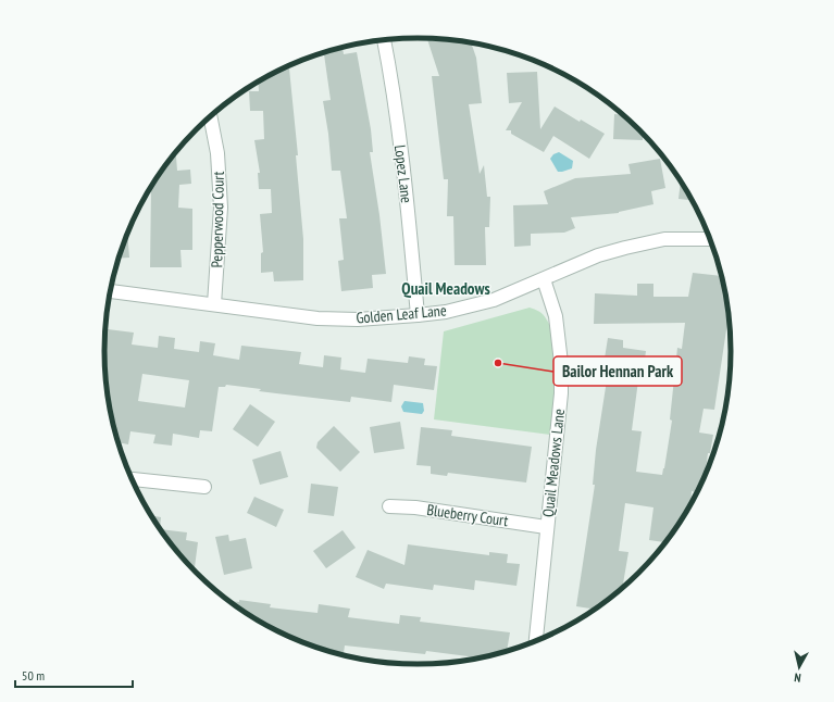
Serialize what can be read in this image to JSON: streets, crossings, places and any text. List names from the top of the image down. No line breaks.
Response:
{"streets":{"street":["Lopez Lane","Pepperwood Court","Golden Leaf Lane","Quail Meadows Lane","Blueberry Court"]},"crossings":[["Lopez Lane","Golden Leaf Lane"],["Pepperwood Court","Golden Leaf Lane"],["Golden Leaf Lane","Quail Meadows Lane"],["Quail Meadows Lane","Blueberry Court"]],"districts":["Quail Meadows"],"places":["Bailor Hennan Park"],"scale_bar":"50 m","north":"bottom"}
